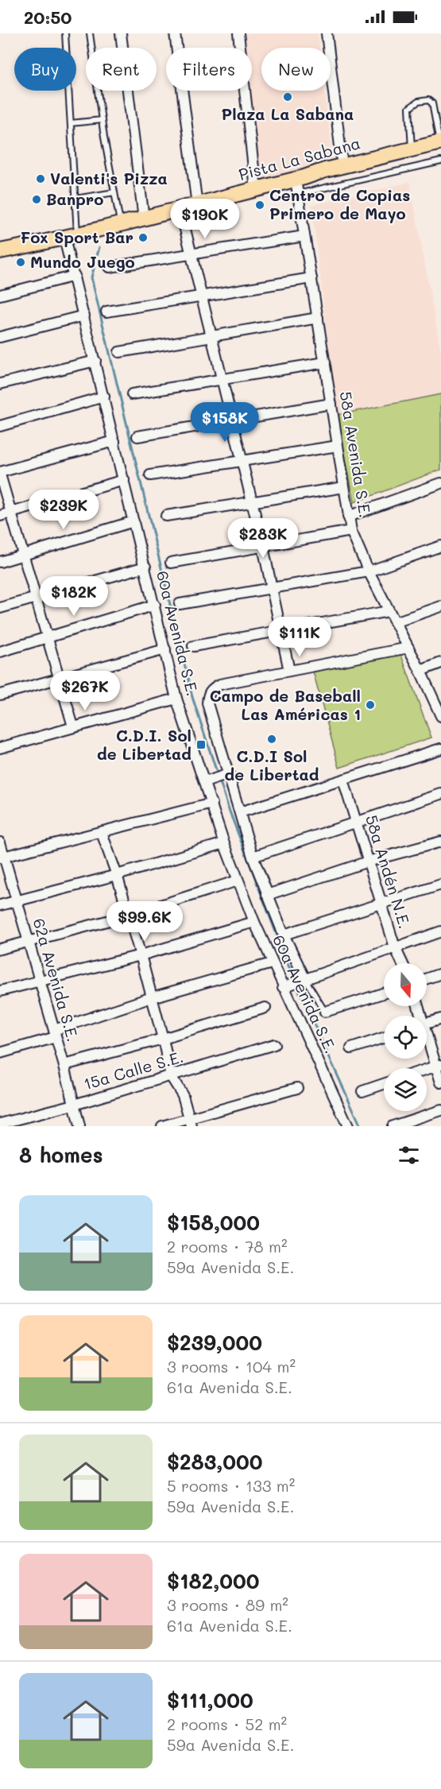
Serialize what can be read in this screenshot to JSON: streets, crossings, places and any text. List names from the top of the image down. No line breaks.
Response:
{"streets":{"main road":["Pista La Sabana"],"street":["58a Avenida S.E.","60a Avenida S.E.","58a Andén N.E.","62a Avenida S.E.","15a Calle S.E."]},"crossings":[["Pista La Sabana","58a Avenida S.E."],["Pista La Sabana","60a Avenida S.E."],["62a Avenida S.E.","15a Calle S.E."]],"places":{"other":["Plaza La Sabana","Valenti's Pizza","Banpro","Centro de Copias Primero de Mayo","Fox Sport Bar","Mundo Juego","Campo de Baseball Las Américas 1","C.D.I Sol de Libertad"],"transit":["C.D.I. Sol de Libertad"]},"north":"bottom","page":{"status":"20:50","chip":["Buy","Rent","Filters","New"],"price":["$190K","$158K","$239K","$283K","$182K","$111K","$267K","$99.6K"],"heading":"8 homes","list":[{"name":"$158,000","note":"2 rooms · 78 m² · 59a Avenida S.E."},{"name":"$239,000","note":"3 rooms · 104 m² · 61a Avenida S.E."},{"name":"$283,000","note":"5 rooms · 133 m² · 59a Avenida S.E."},{"name":"$182,000","note":"3 rooms · 89 m² · 61a Avenida S.E."},{"name":"$111,000","note":"2 rooms · 52 m² · 59a Avenida S.E."}]}}
